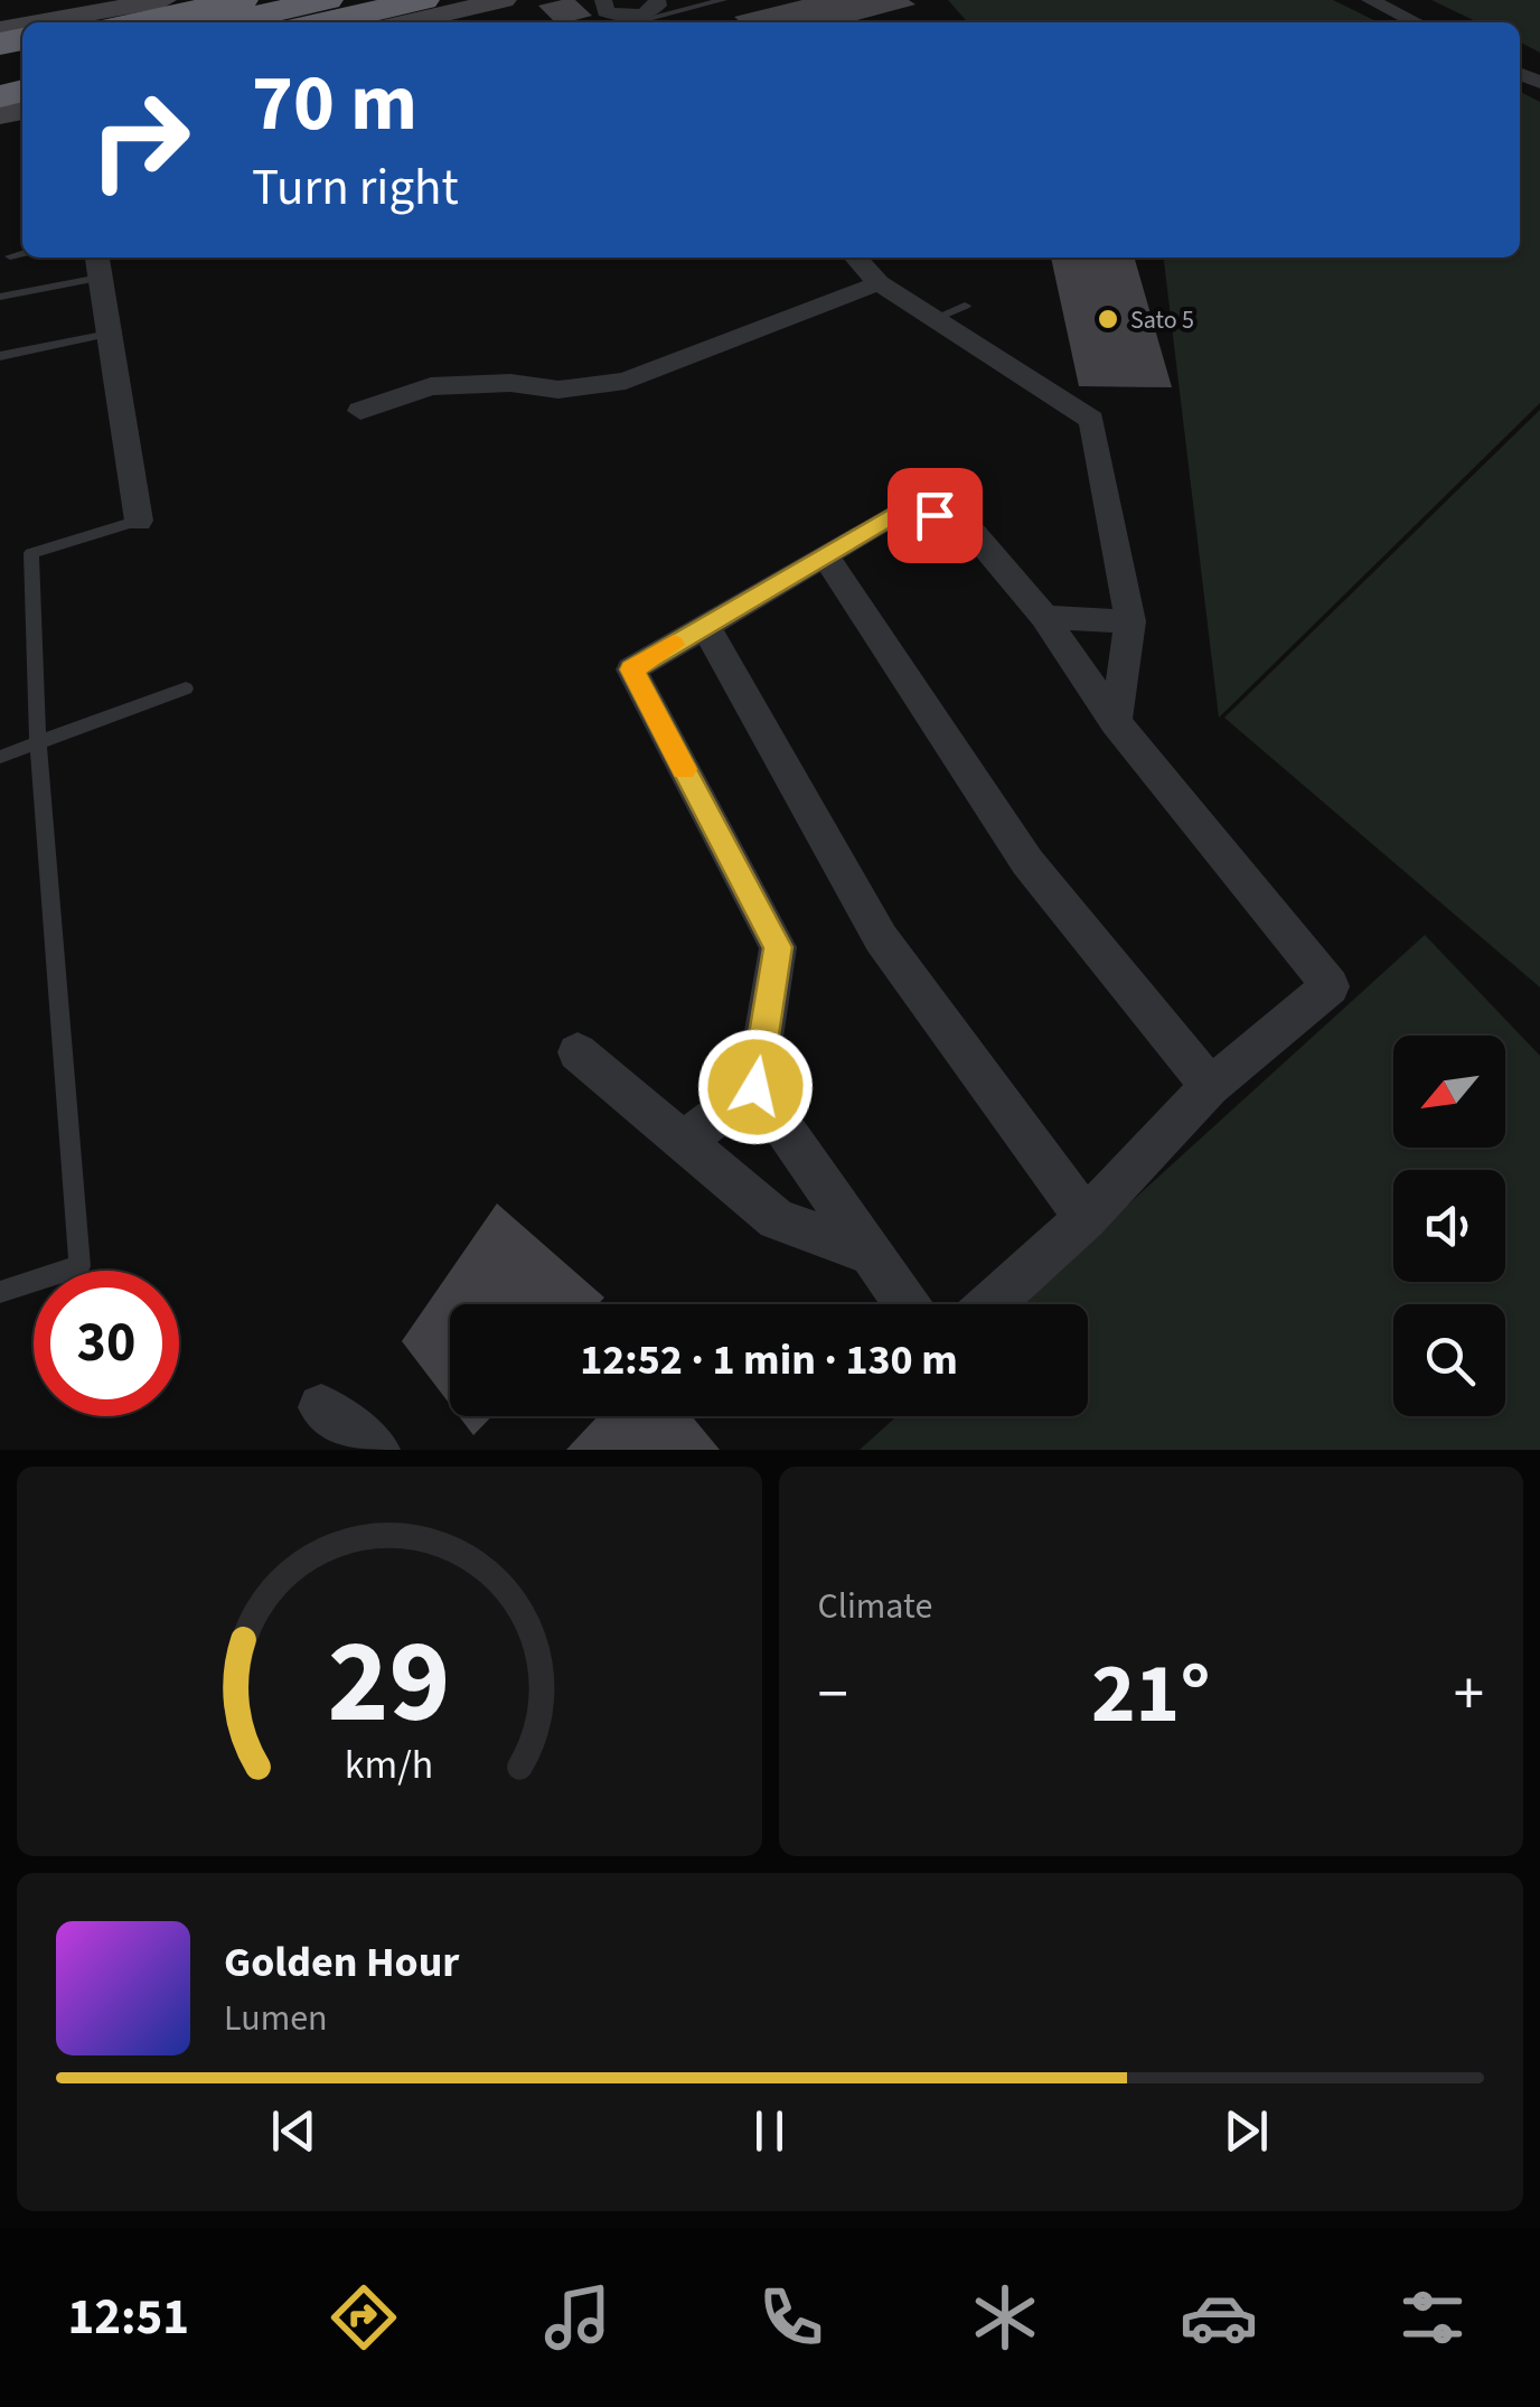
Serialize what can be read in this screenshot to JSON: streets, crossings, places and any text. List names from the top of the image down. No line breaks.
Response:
{"places":["Sato 5"],"north":"bottom left","page":{"turn":["70 m","Turn right"],"limit":"30","trip":"12:52 · 1 min · 130 m","tile":"Climate","heat":["−","21°","+"],"song":["Golden Hour","Lumen"],"tabs":"12:51","gauge":["29","km/h"]}}
